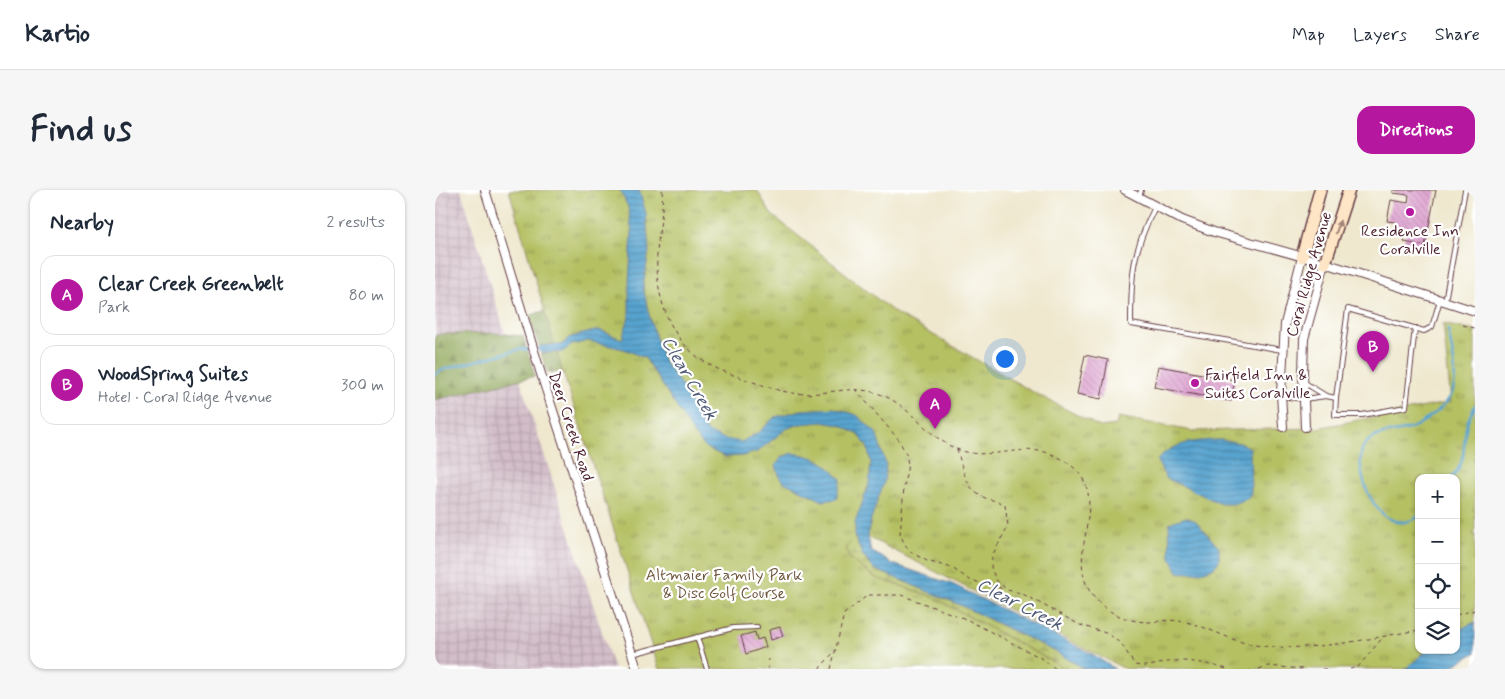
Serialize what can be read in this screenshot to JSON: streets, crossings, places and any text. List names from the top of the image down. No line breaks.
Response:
{"streets":{"street":["Coral Ridge Avenue","Deer Creek Road"]},"water":["Clear Creek"],"parks":["Altmaier Family Park & Disc Golf Course"],"places":["Residence Inn Coralville","Fairfield Inn & Suites Coralville"],"page":{"header":"Kartio","nav":["Map","Layers","Share"],"buttons":"Directions","title":"Find us","heading":["Nearby","2 results"],"list":[{"mark":"A","name":"Clear Creek Greenbelt","note":"Park","value":"80 m"},{"mark":"B","name":"WoodSpring Suites","note":"Hotel · Coral Ridge Avenue","value":"300 m"}],"pins":["B","A"],"map_buttons":["+","−"]}}
